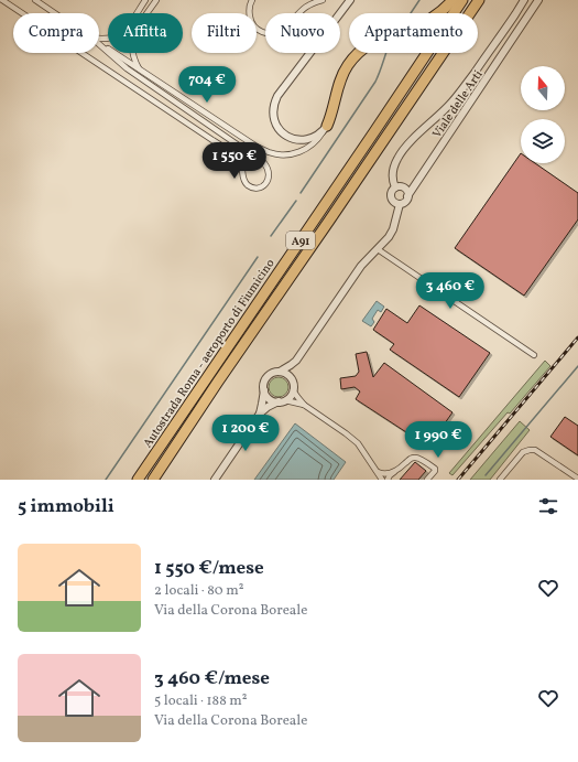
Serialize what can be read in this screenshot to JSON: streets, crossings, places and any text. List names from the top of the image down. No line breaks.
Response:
{"streets":{"highway":["A91","Autostrada Roma - aeroporto di Fiumicino"],"street":["Viale delle Arti"]},"north":"top","page":{"chip":["Compra","Affitta","Filtri","Nuovo","Appartamento"],"price":["704 €","1 550 €","3 460 €","1 200 €","1 990 €"],"heading":"5 immobili","list":[{"name":"1 550 €/mese","note":"2 locali · 80 m² · Via della Corona Boreale"},{"name":"3 460 €/mese","note":"5 locali · 188 m² · Via della Corona Boreale"}]}}
